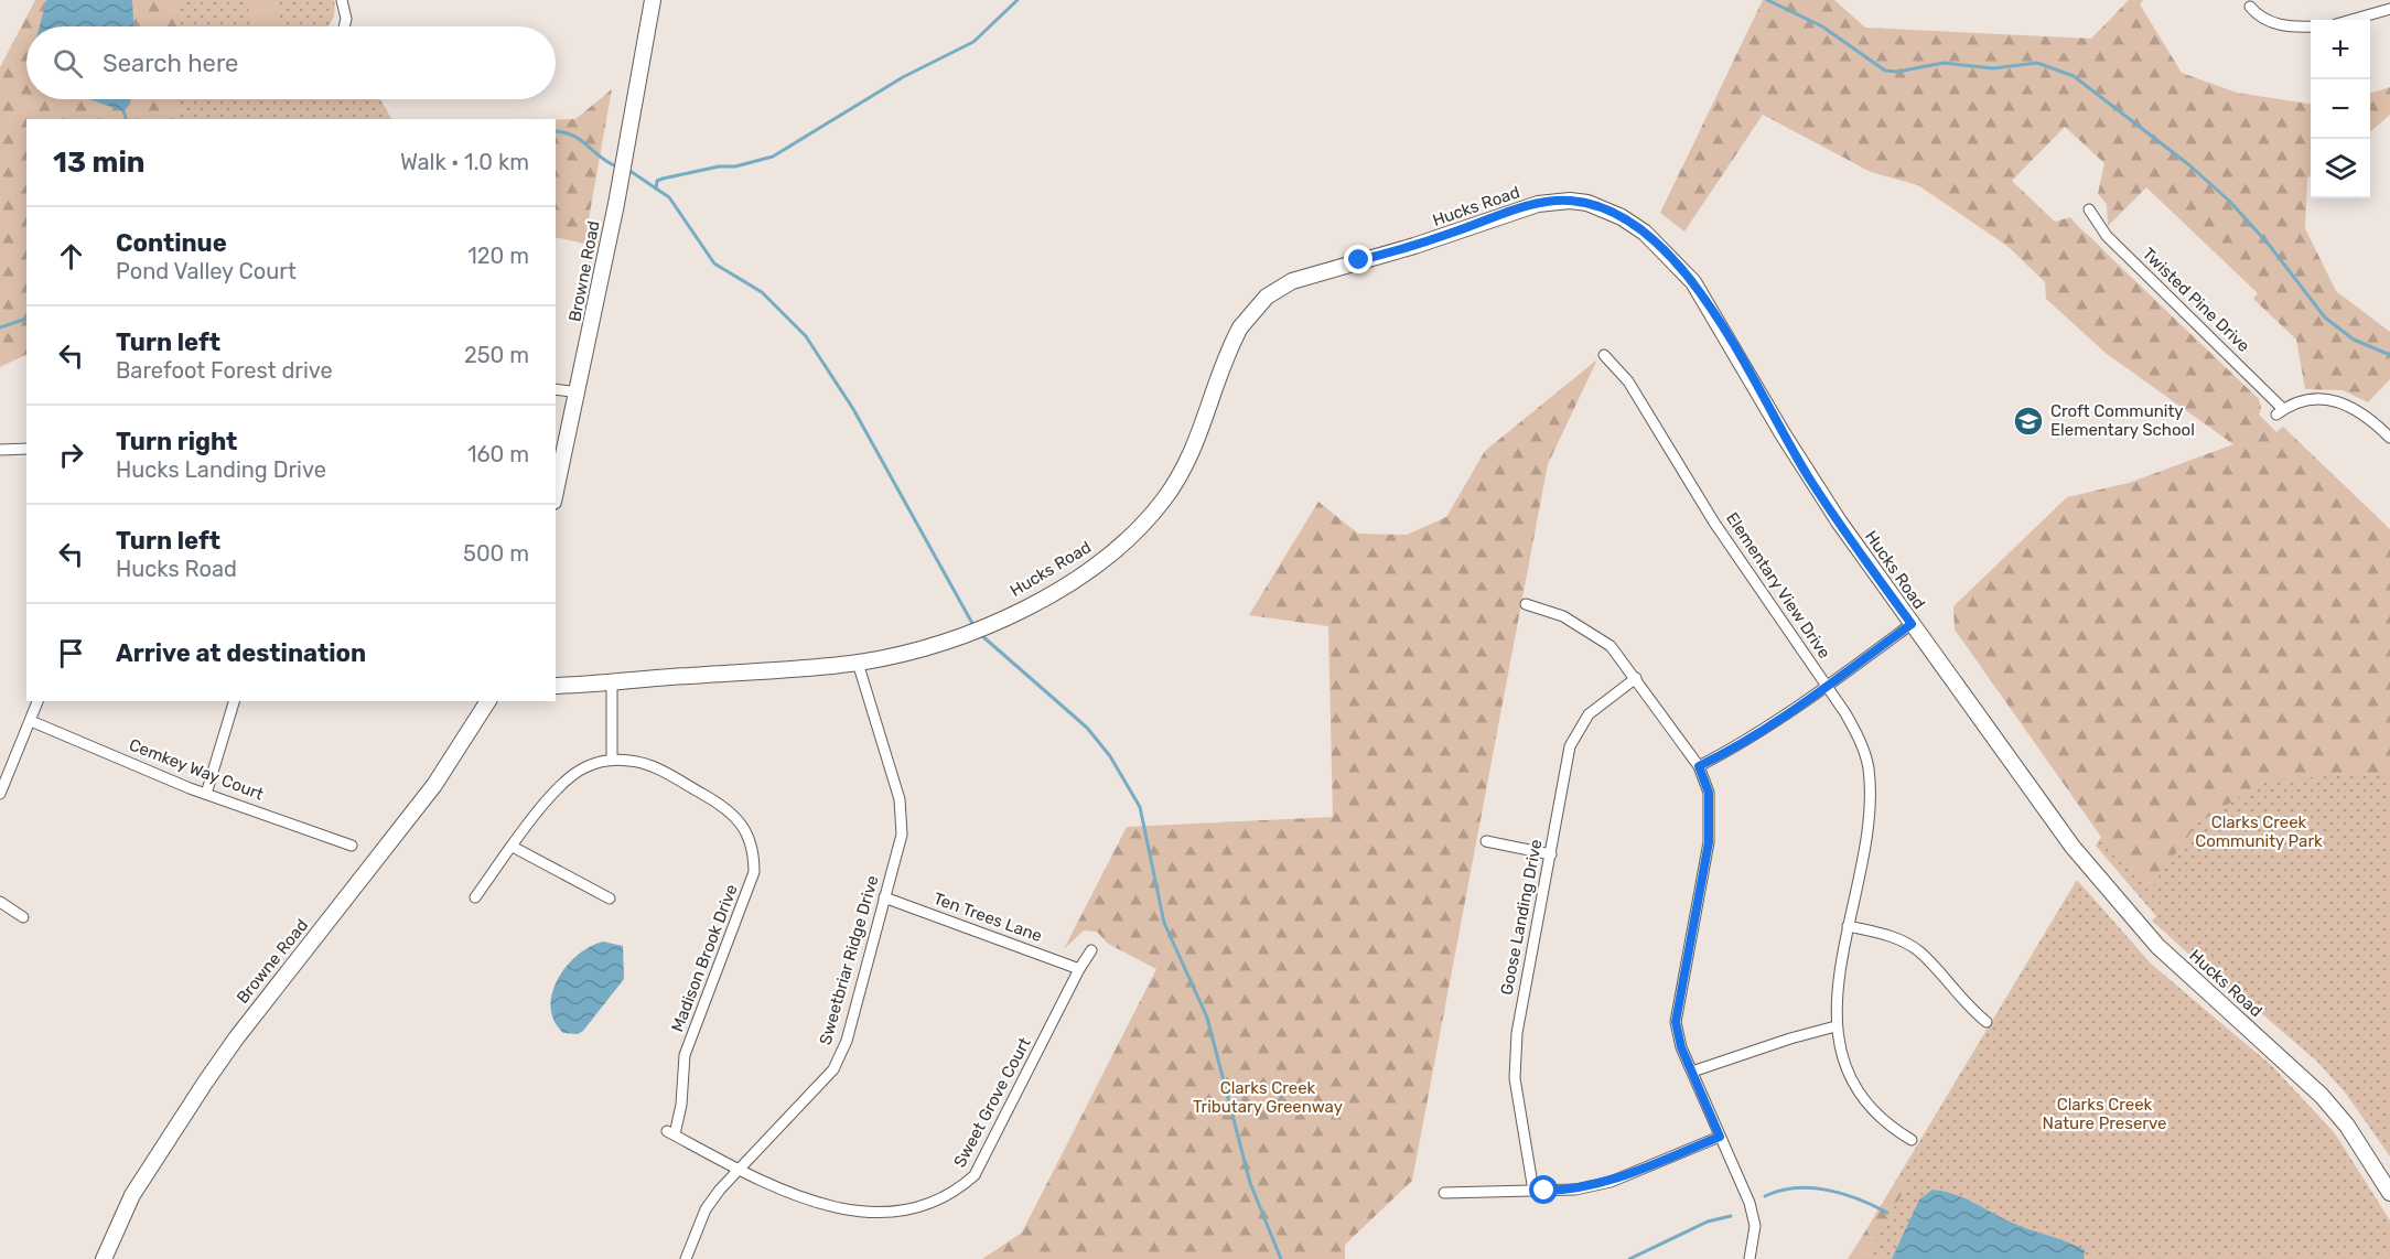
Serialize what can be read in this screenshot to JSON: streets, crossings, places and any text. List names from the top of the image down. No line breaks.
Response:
{"streets":{"main road":["Hucks Road","Browne Road"],"street":["Twisted Pine Drive","Elementary View Drive","Cemkey Way Court","Ten Trees Lane","Goose Landing Drive","Madison Brook Drive","Sweetbriar Ridge Drive","Sweet Grove Court"]},"crossings":[["Hucks Road","Sweetbriar Ridge Drive"],["Ten Trees Lane","Sweetbriar Ridge Drive"],["Ten Trees Lane","Sweet Grove Court"],["Madison Brook Drive","Sweetbriar Ridge Drive"]],"parks":["Clarks Creek Community Park","Clarks Creek Tributary Greenway","Clarks Creek Nature Preserve"],"places":{"school or university":["Croft Community Elementary School"]},"page":{"map_buttons":["+","−"],"search":"Search here","heading":["13 min","Walk · 1.0 km"],"list":[["Continue","Pond Valley Court","120 m"],["Turn left","Barefoot Forest drive","250 m"],["Turn right","Hucks Landing Drive","160 m"],["Turn left","Hucks Road","500 m"],"Arrive at destination"]}}
